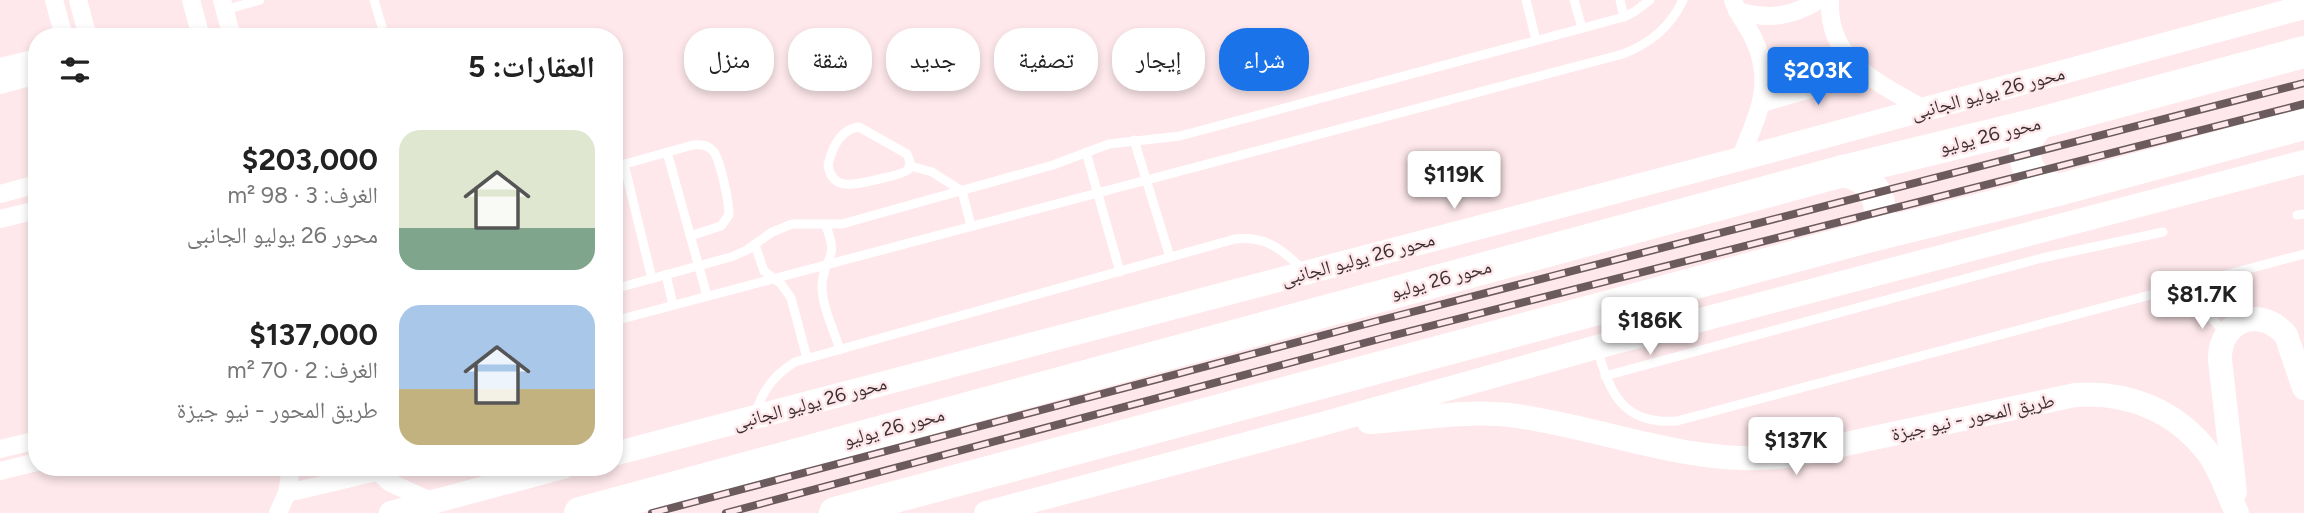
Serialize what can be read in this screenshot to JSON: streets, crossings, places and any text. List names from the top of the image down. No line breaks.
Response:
{"streets":{"highway":["محور 26 يوليو"],"main road":["محور 26 يوليو الجانبى","طريق المحور - نيو جيزة"]},"page":{"chip":["شراء","إيجار","تصفية","جديد","شقة","منزل"],"heading":"العقارات: 5","price":["$203K","$119K","$81.7K","$186K","$137K"],"list":[{"name":"$203,000","note":"الغرف: 3 · 98 m² · محور 26 يوليو الجانبى"},{"name":"$137,000","note":"الغرف: 2 · 70 m² · طريق المحور - نيو جيزة"}]}}
